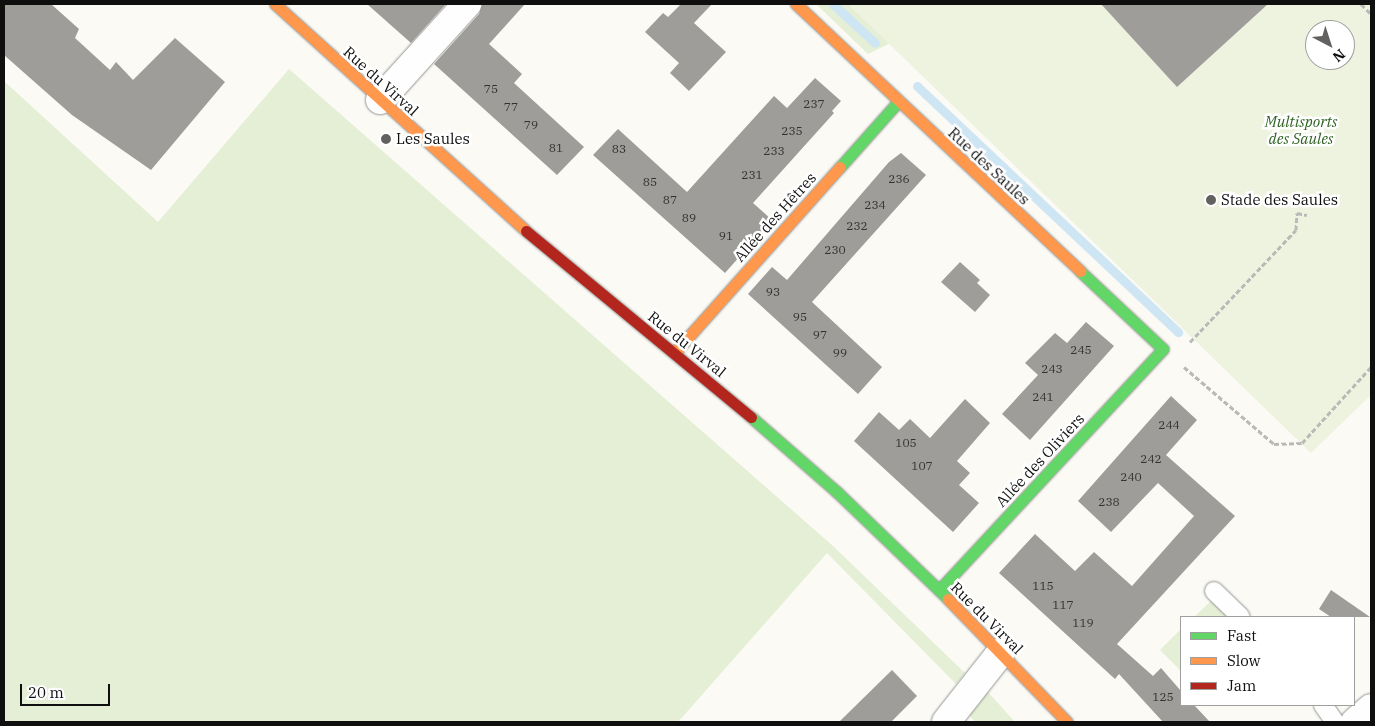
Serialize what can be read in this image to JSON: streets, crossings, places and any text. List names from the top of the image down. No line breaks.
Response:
{"streets":{"street":["Rue du Virval","Rue des Saules","Allée des Hêtres","Allée des Oliviers"]},"crossings":[["Rue du Virval","Allée des Hêtres"],["Rue du Virval","Allée des Oliviers"],["Rue des Saules","Allée des Hêtres"],["Rue des Saules","Allée des Oliviers"]],"parks":["Multisports des Saules"],"places":["Les Saules","Stade des Saules"],"house_numbers":["75","237","77","79","235","81","83","233","231","236","85","87","234","89","232","91","230","93","95","97","245","99","243","241","244","105","242","107","240","238","115","117","119","125"],"legend":["Fast","Slow","Jam"],"scale_bar":"20 m","north":"bottom right"}
